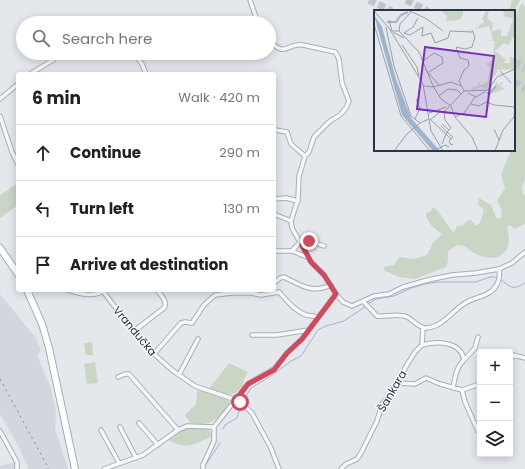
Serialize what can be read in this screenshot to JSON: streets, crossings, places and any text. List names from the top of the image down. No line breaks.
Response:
{"streets":{"street":["Vrandučka","Šankara"]},"page":{"search":"Search here","heading":["6 min","Walk · 420 m"],"list":[["Continue","290 m"],["Turn left","130 m"],"Arrive at destination"],"map_buttons":["+","−"]}}
